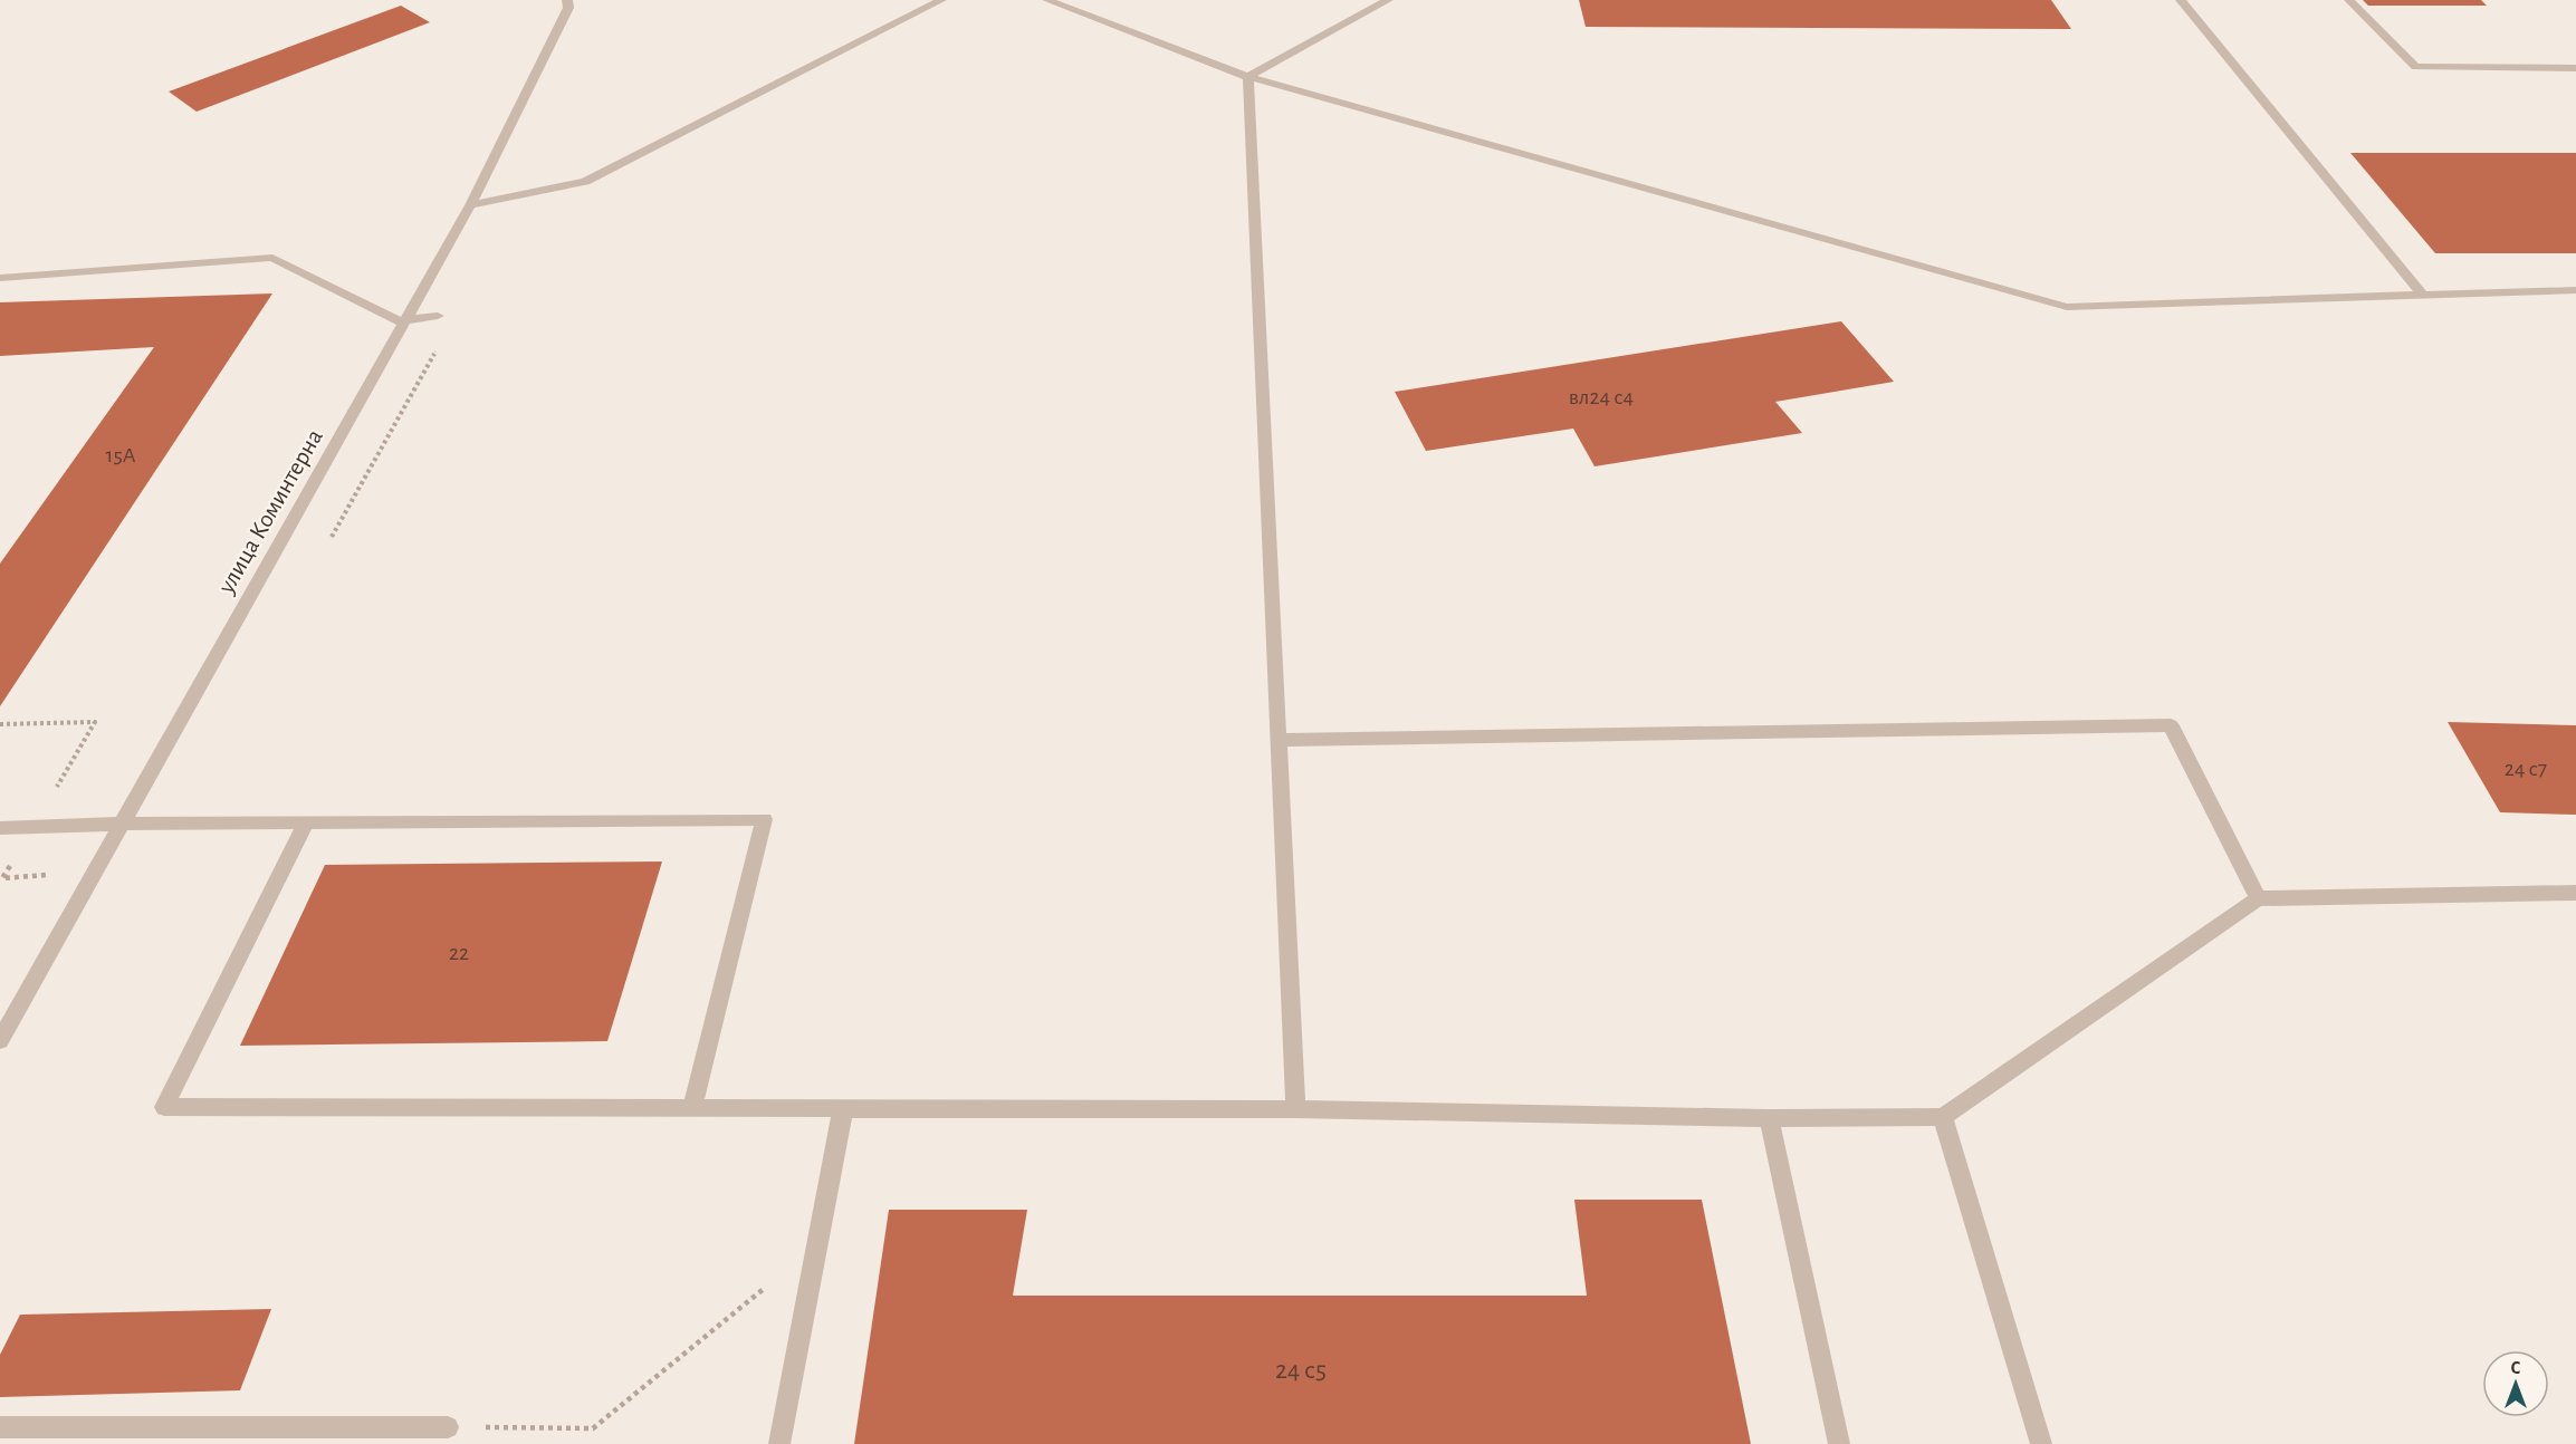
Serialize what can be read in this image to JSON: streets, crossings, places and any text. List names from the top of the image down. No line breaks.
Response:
{"streets":{"street":["улица Коминтерна"]},"house_numbers":["вл24 с4","15А","24 с7","22","24 с5"],"north":"top"}
